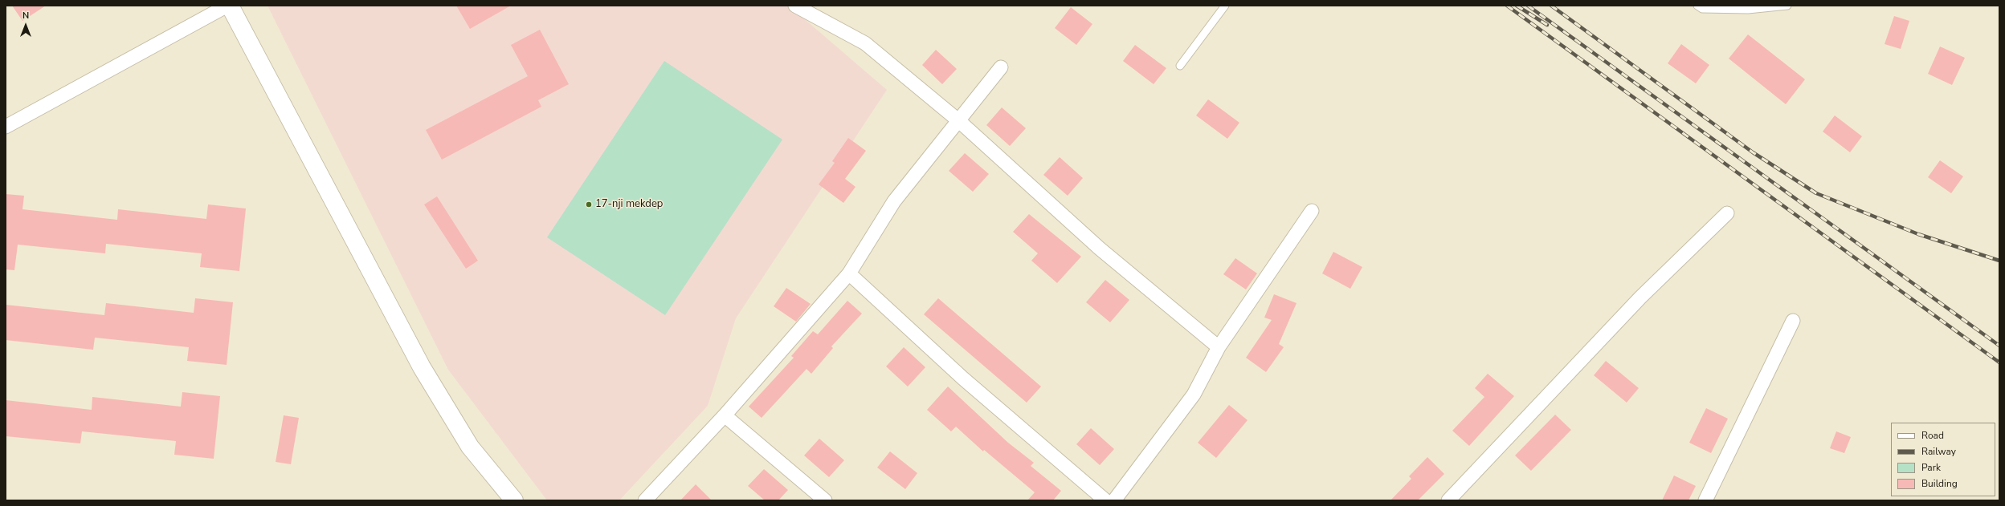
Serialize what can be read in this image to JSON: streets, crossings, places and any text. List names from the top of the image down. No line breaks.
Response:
{"places":["17-nji mekdep"],"legend":["Road","Railway","Park","Building"],"north":"top"}
